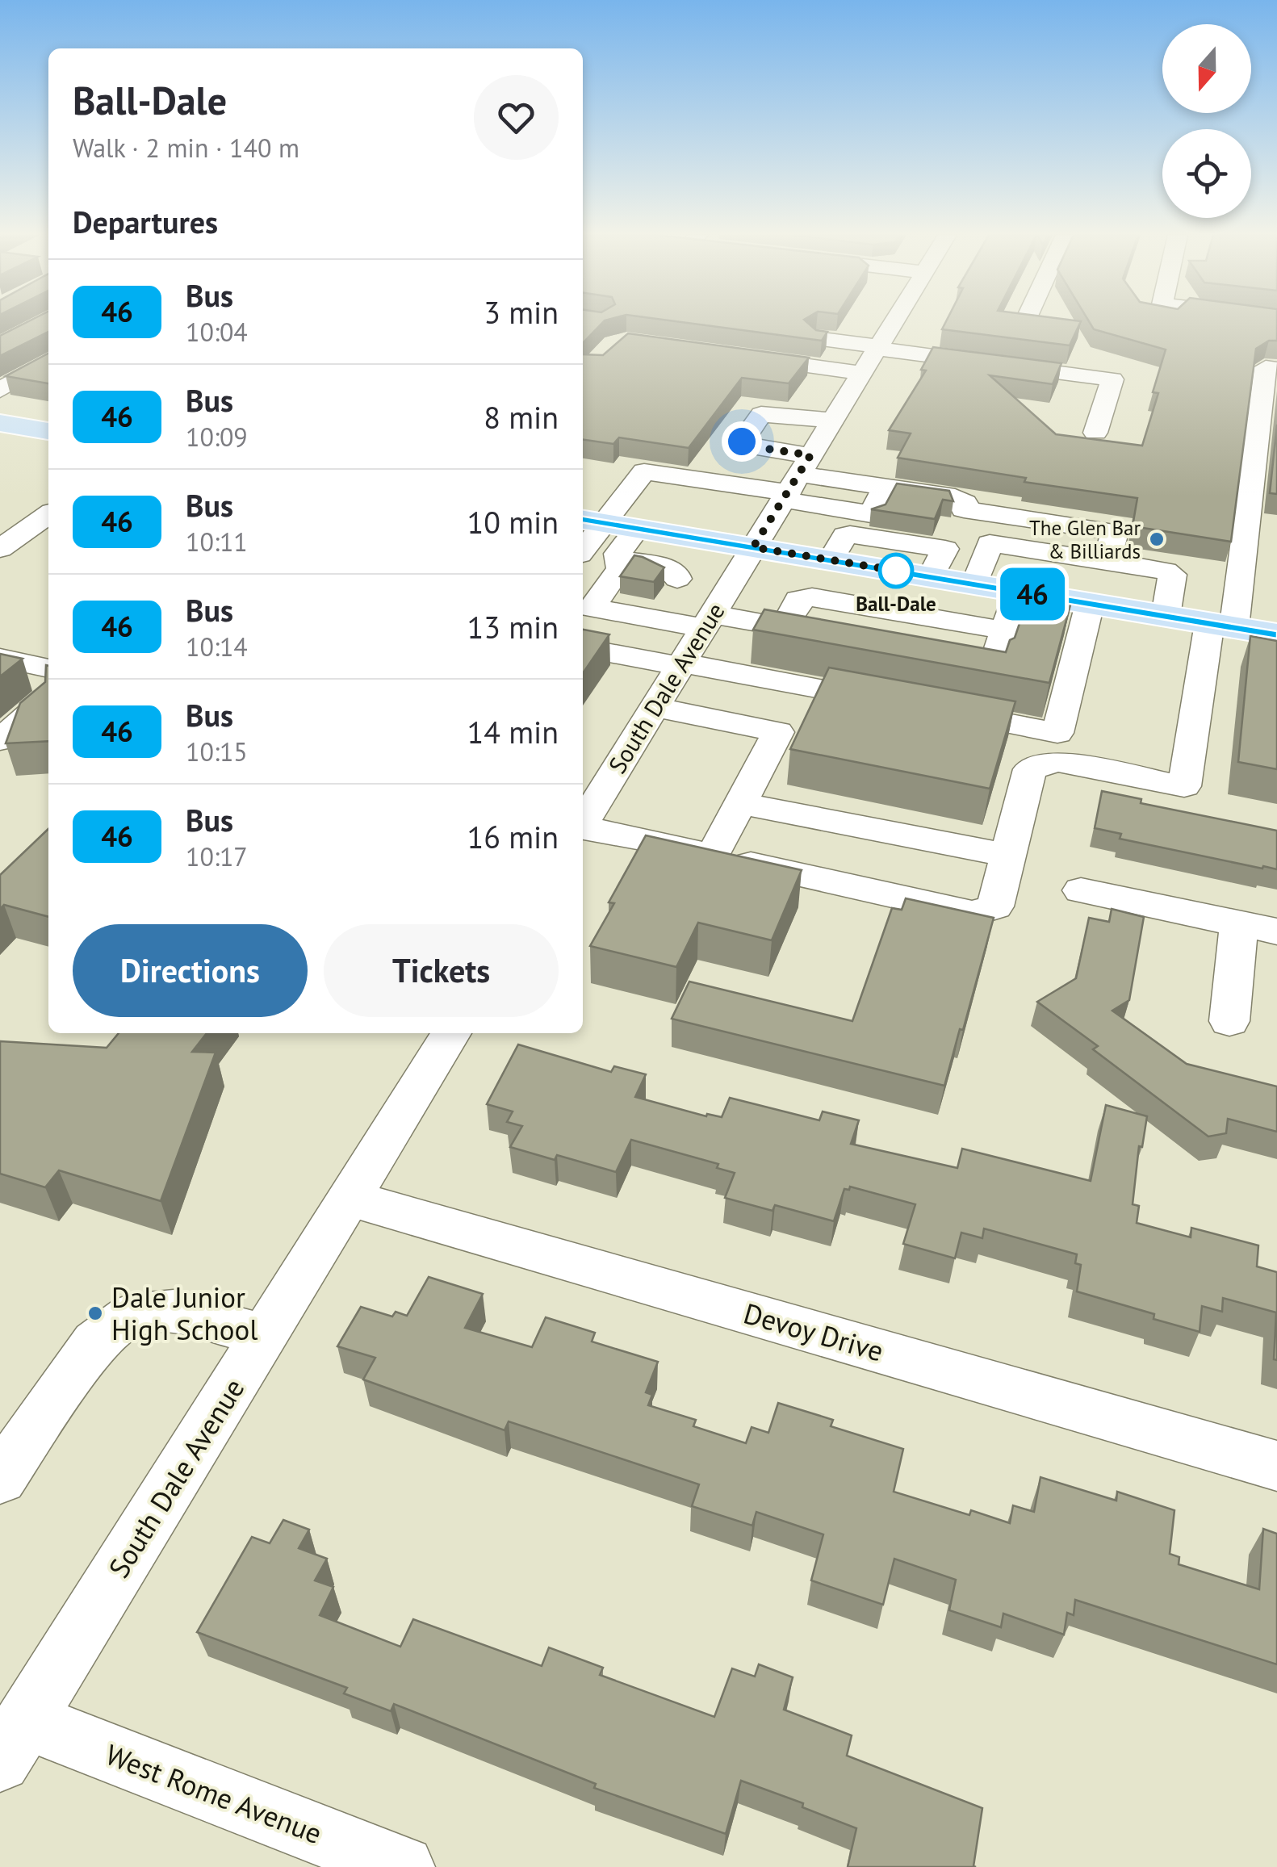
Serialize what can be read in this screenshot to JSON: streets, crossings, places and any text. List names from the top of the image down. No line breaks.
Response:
{"streets":{"street":["South Dale Avenue","Devoy Drive","West Rome Avenue"]},"crossings":[["South Dale Avenue","Devoy Drive"],["South Dale Avenue","West Rome Avenue"]],"places":["The Glen Bar & Billiards","Ball-Dale","Dale Junior High School"],"lines":["bus line 46"],"north":"bottom","page":{"on_map":"46","heading":[["Ball-Dale","Walk · 2 min · 140 m"],"Departures"],"list":[{"mark":"46","name":"Bus","note":"10:04","value":"3 min"},{"mark":"46","name":"Bus","note":"10:09","value":"8 min"},{"mark":"46","name":"Bus","note":"10:11","value":"10 min"},{"mark":"46","name":"Bus","note":"10:14","value":"13 min"},{"mark":"46","name":"Bus","note":"10:15","value":"14 min"},{"mark":"46","name":"Bus","note":"10:17","value":"16 min"}],"buttons":["Directions","Tickets"]}}
